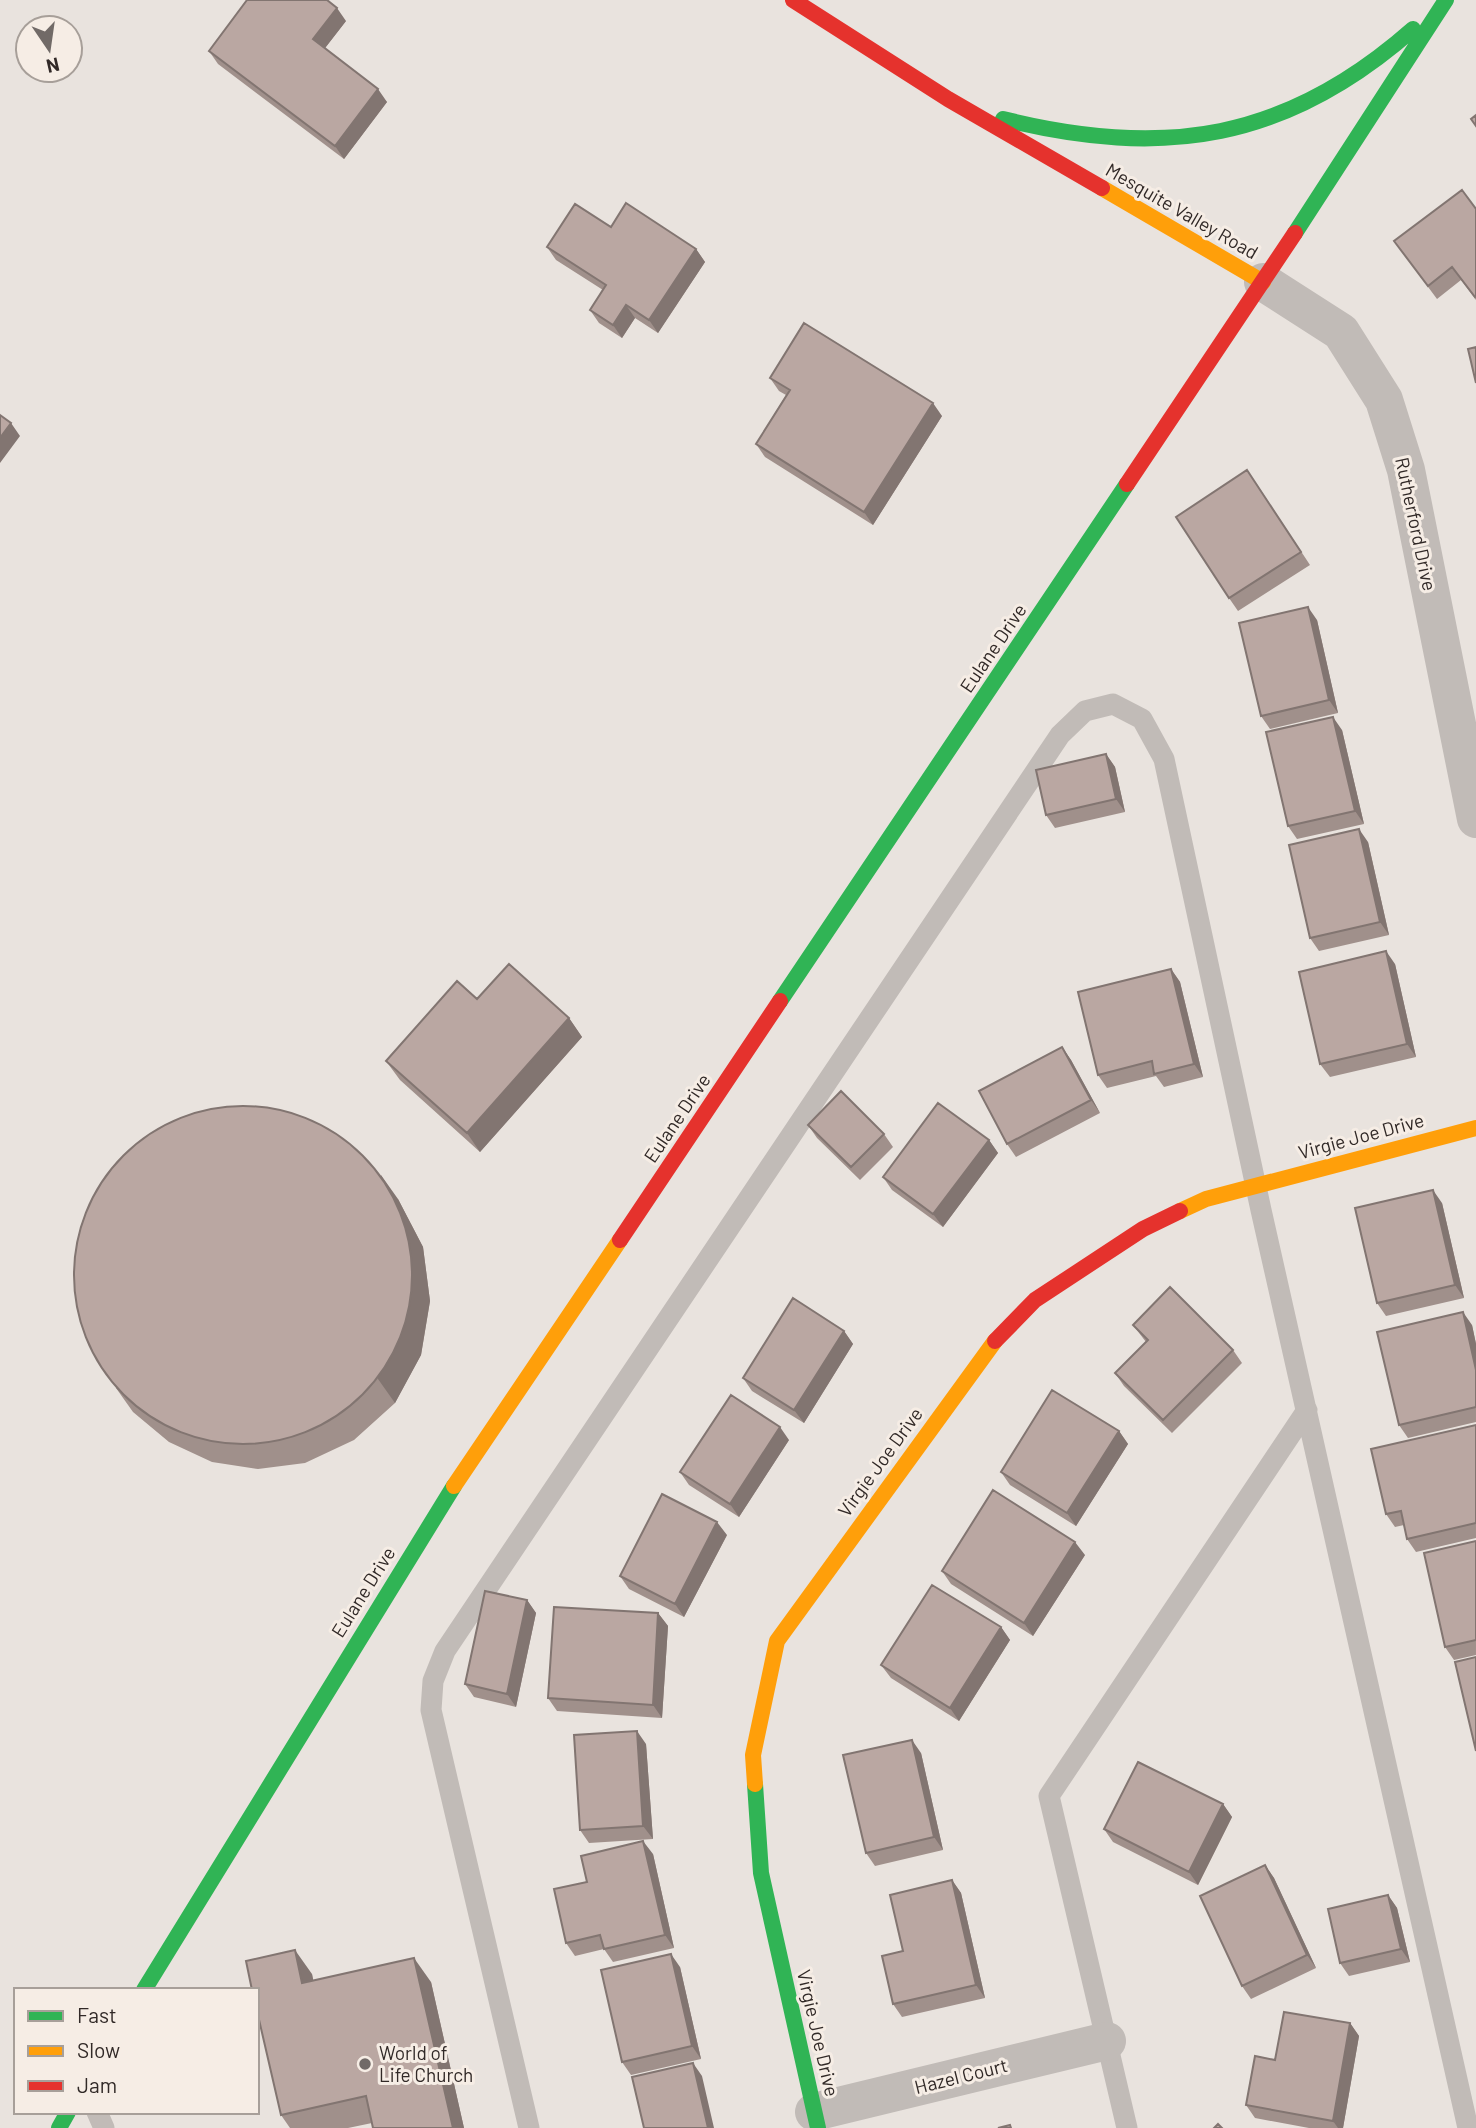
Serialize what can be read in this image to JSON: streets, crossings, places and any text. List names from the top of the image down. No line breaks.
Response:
{"streets":{"street":["Mesquite Valley Road","Rutherford Drive","Eulane Drive","Virgie Joe Drive","Hazel Court"]},"crossings":[["Mesquite Valley Road","Rutherford Drive"],["Mesquite Valley Road","Eulane Drive"],["Rutherford Drive","Eulane Drive"],["Virgie Joe Drive","Hazel Court"]],"places":["World of Life Church"],"legend":["Fast","Slow","Jam"],"north":"bottom"}
